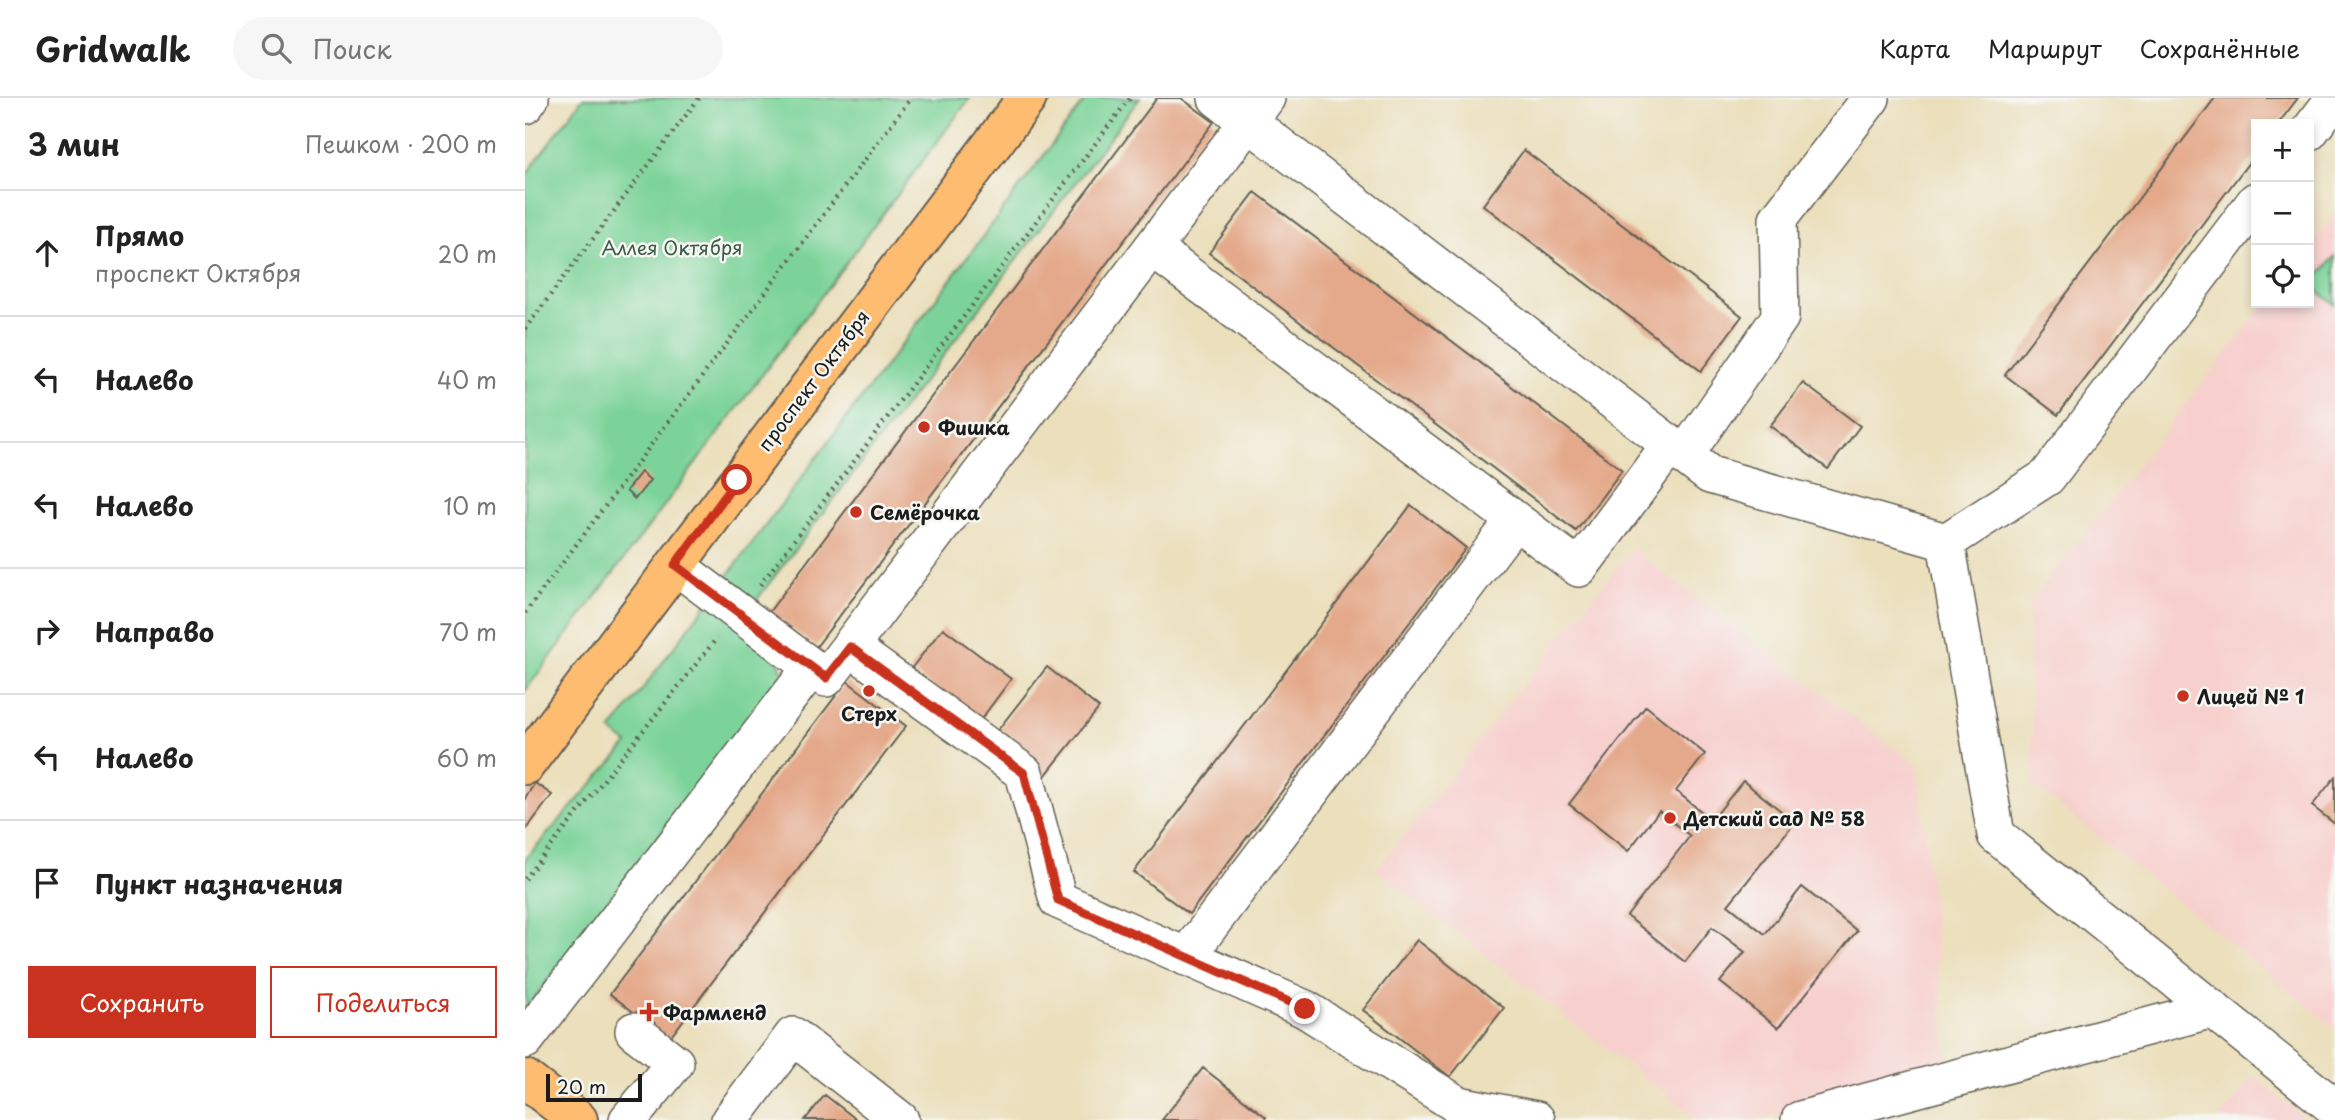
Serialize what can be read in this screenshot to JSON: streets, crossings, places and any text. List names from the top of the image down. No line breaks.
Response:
{"streets":{"main road":["проспект Октября"]},"parks":["Аллея Октября"],"places":{"other":["Фишка","Семёрочка","Стерх","Лицей № 1","Детский сад № 58"],"health":["Фармленд"]},"scale_bar":"20 m","page":{"header":"Gridwalk","search":"Поиск","nav":["Карта","Маршрут","Сохранённые"],"heading":["3 мин","Пешком · 200 m"],"map_buttons":["+","−"],"list":[["Прямо","проспект Октября","20 m"],["Налево","40 m"],["Налево","10 m"],["Направо","70 m"],["Налево","60 m"],"Пункт назначения"],"buttons":["Сохранить","Поделиться"],"scale":"20 m"}}
